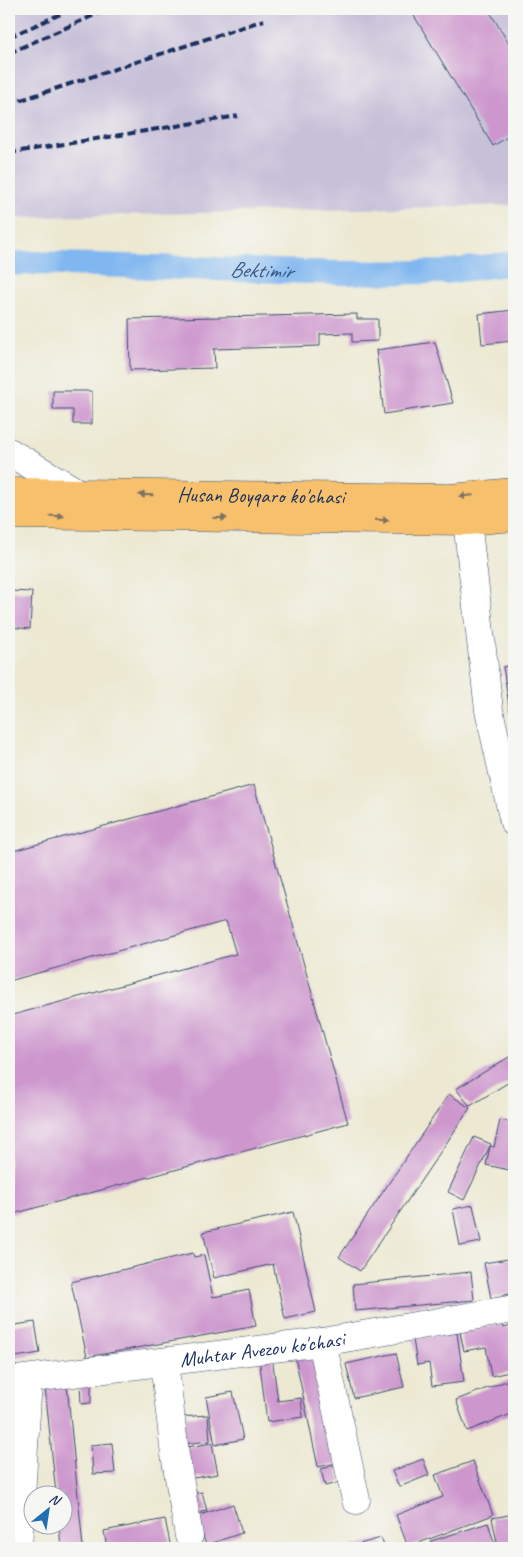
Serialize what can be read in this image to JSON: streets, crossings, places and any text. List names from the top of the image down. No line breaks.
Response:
{"streets":{"main road":["Husan Boyqaro ko'chasi"],"street":["Muhtar Avezov ko'chasi"]},"water":["Bektimir"],"north":"top right"}
